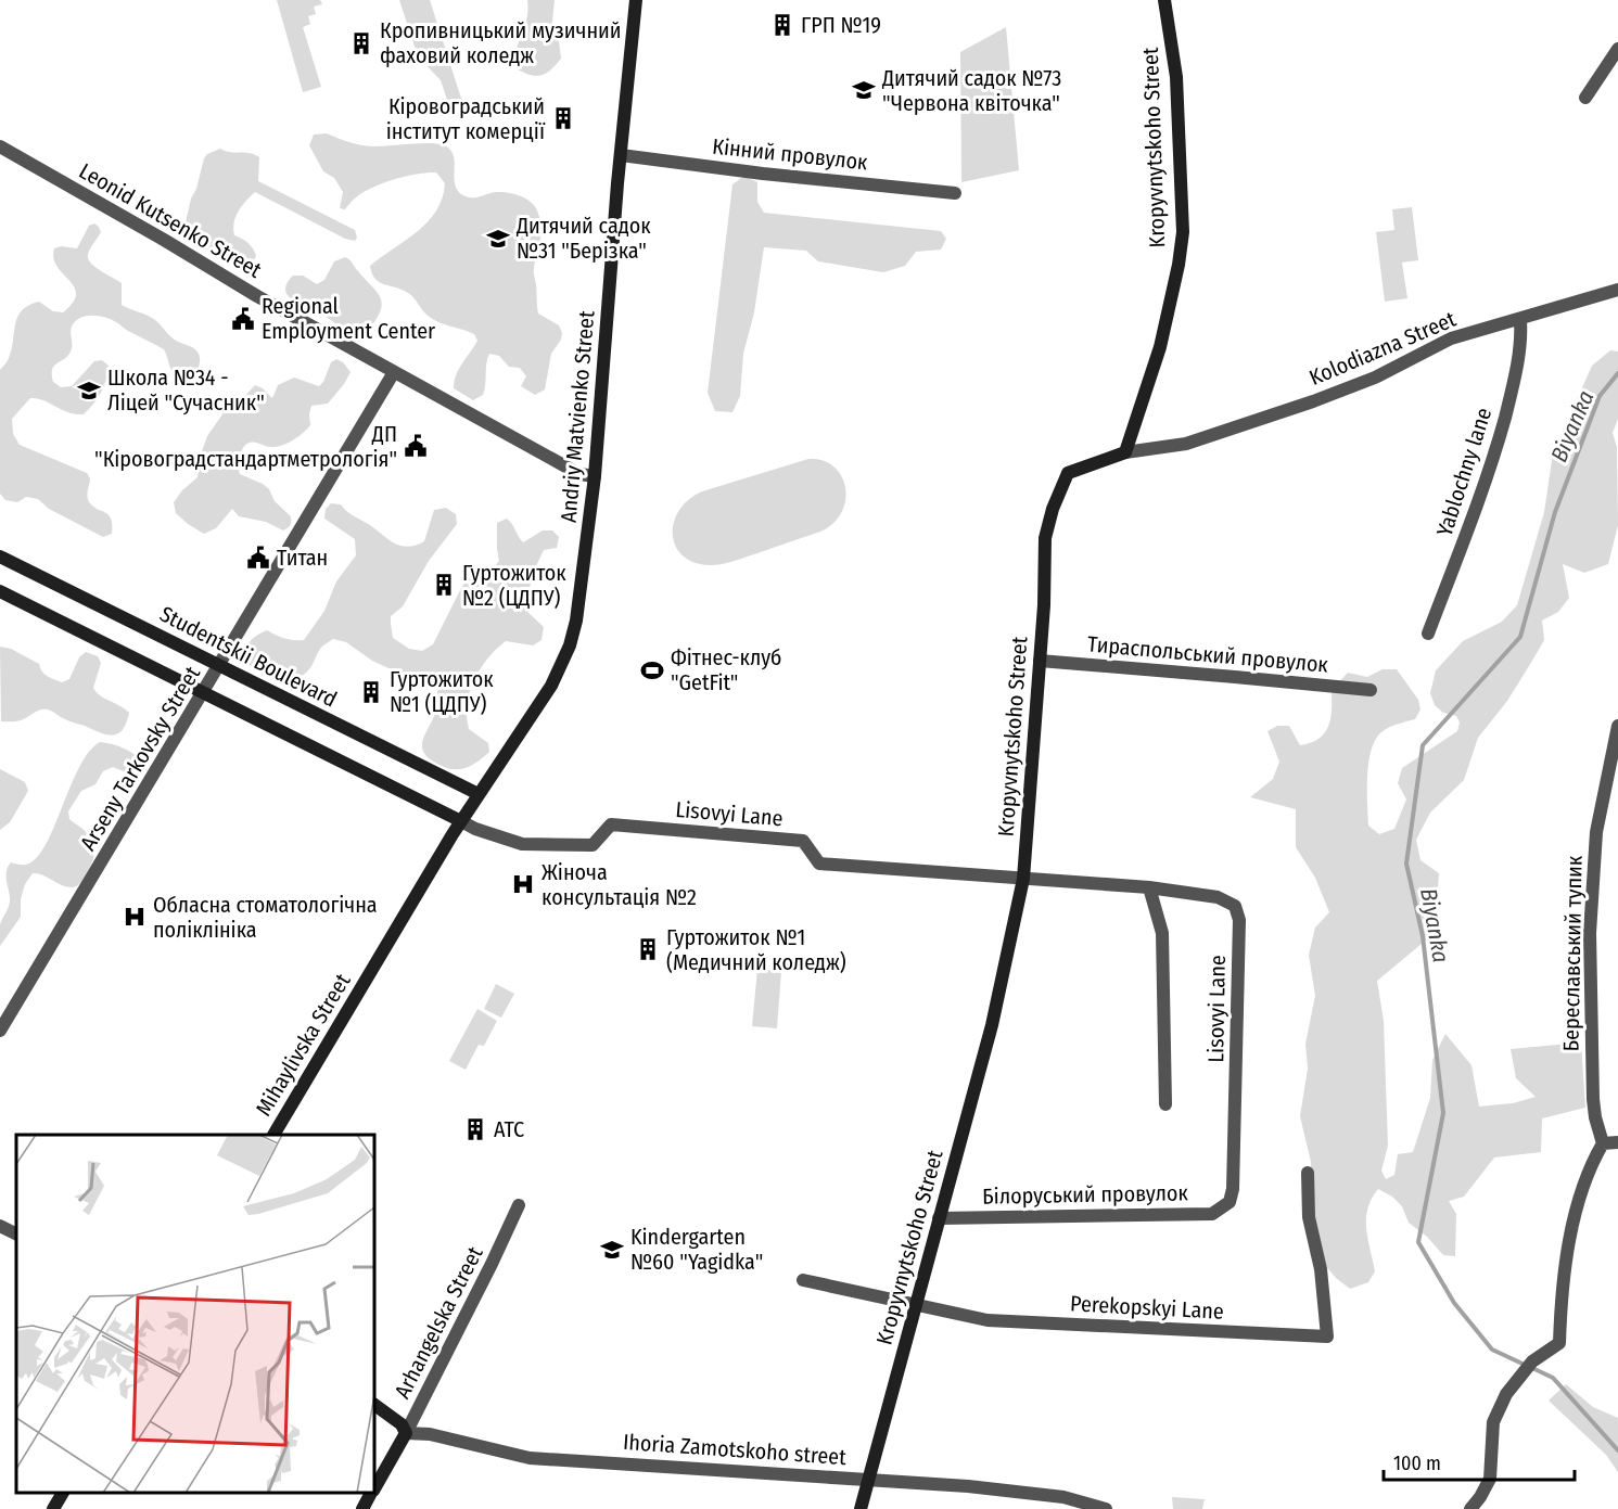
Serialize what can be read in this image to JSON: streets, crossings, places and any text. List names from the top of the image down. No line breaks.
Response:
{"streets":{"street":["Kropyvnytskoho Street","Кінний провулок","Leonid Kutsenko Street","Kolodiazna Street","Andriy Matvienko Street","Yablochny lane","Тираспольський провулок","Studentskii Boulevard","Arseny Tarkovsky Street","Lisovyi Lane","Береславський тупик","Mihaylivska Street","Білоруський провулок","Perekopskyi Lane","Arhangelska Street","Ihoria Zamotskoho street"]},"crossings":[["Kropyvnytskoho Street","Kolodiazna Street"],["Kropyvnytskoho Street","Тираспольський провулок"],["Kropyvnytskoho Street","Lisovyi Lane"],["Kropyvnytskoho Street","Білоруський провулок"],["Kropyvnytskoho Street","Perekopskyi Lane"],["Kropyvnytskoho Street","Ihoria Zamotskoho street"],["Кінний провулок","Andriy Matvienko Street"],["Leonid Kutsenko Street","Andriy Matvienko Street"],["Leonid Kutsenko Street","Arseny Tarkovsky Street"],["Kolodiazna Street","Yablochny lane"],["Andriy Matvienko Street","Studentskii Boulevard"],["Andriy Matvienko Street","Mihaylivska Street"],["Studentskii Boulevard","Arseny Tarkovsky Street"],["Lisovyi Lane","Mihaylivska Street"],["Lisovyi Lane","Білоруський провулок"],["Arhangelska Street","Ihoria Zamotskoho street"]],"water":["Biyanka"],"places":{"building":["ГРП №19","Кропивницький музичний фаховий коледж","Кіровоградський інститут комерції","Гуртожиток №2 (ЦДПУ)","Гуртожиток №1 (ЦДПУ)","Гуртожиток №1 (Медичний коледж)","АТС"],"school or university":["Дитячий садок №73 \"Червона квіточка\"","Дитячий садок №31 \"Берізка\"","Школа №34 - Ліцей \"Сучасник\"","Kindergarten №60 \"Yagidka\""],"public building":["Regional Employment Center","ДП \"Кіровоградстандартметрологія\"","Титан"],"sports":["Фітнес-клуб \"GetFit\""],"hospital":["Жіноча консультація №2","Обласна стоматологічна поліклініка"]},"scale_bar":"100 m"}
